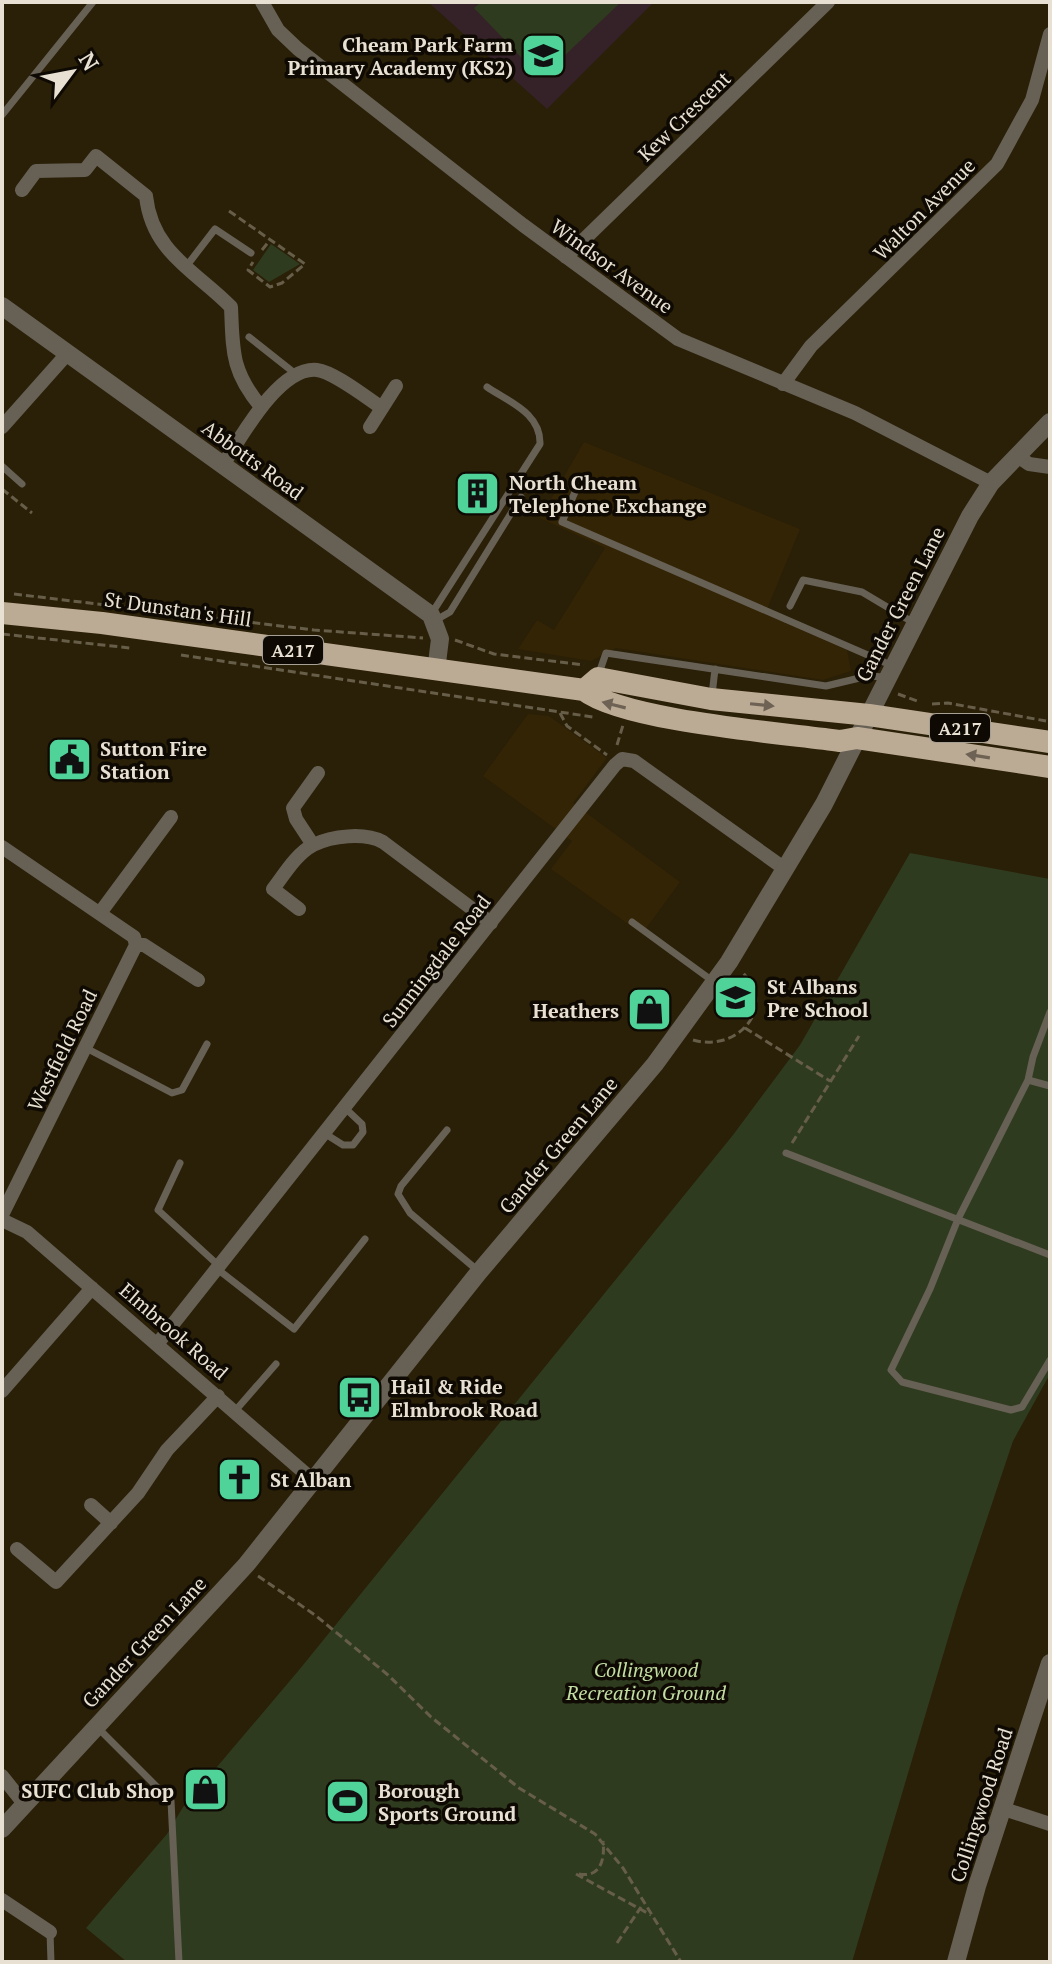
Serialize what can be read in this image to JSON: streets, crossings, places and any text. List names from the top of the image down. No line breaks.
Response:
{"streets":{"highway":["St Dunstan's Hill","A217"],"street":["Kew Crescent","Walton Avenue","Windsor Avenue","Abbotts Road","Gander Green Lane","Sunningdale Road","Westfield Road","Elmbrook Road","Collingwood Road"]},"crossings":[["Kew Crescent","Windsor Avenue"],["Walton Avenue","Windsor Avenue"],["Windsor Avenue","Gander Green Lane"],["Gander Green Lane","St Dunstan's Hill"],["Gander Green Lane","A217"],["Gander Green Lane","Elmbrook Road"],["St Dunstan's Hill","A217"],["Sunningdale Road","Elmbrook Road"],["Westfield Road","Elmbrook Road"]],"parks":["Collingwood Recreation Ground"],"places":{"school or university":["Cheam Park Farm Primary Academy (KS2)","St Albans Pre School"],"building":["North Cheam Telephone Exchange"],"public building":["Sutton Fire Station"],"shop":["Heathers","SUFC Club Shop"],"bus stop":["Hail & Ride Elmbrook Road"],"church":["St Alban"],"sports":["Borough Sports Ground"]},"north":"top right"}
